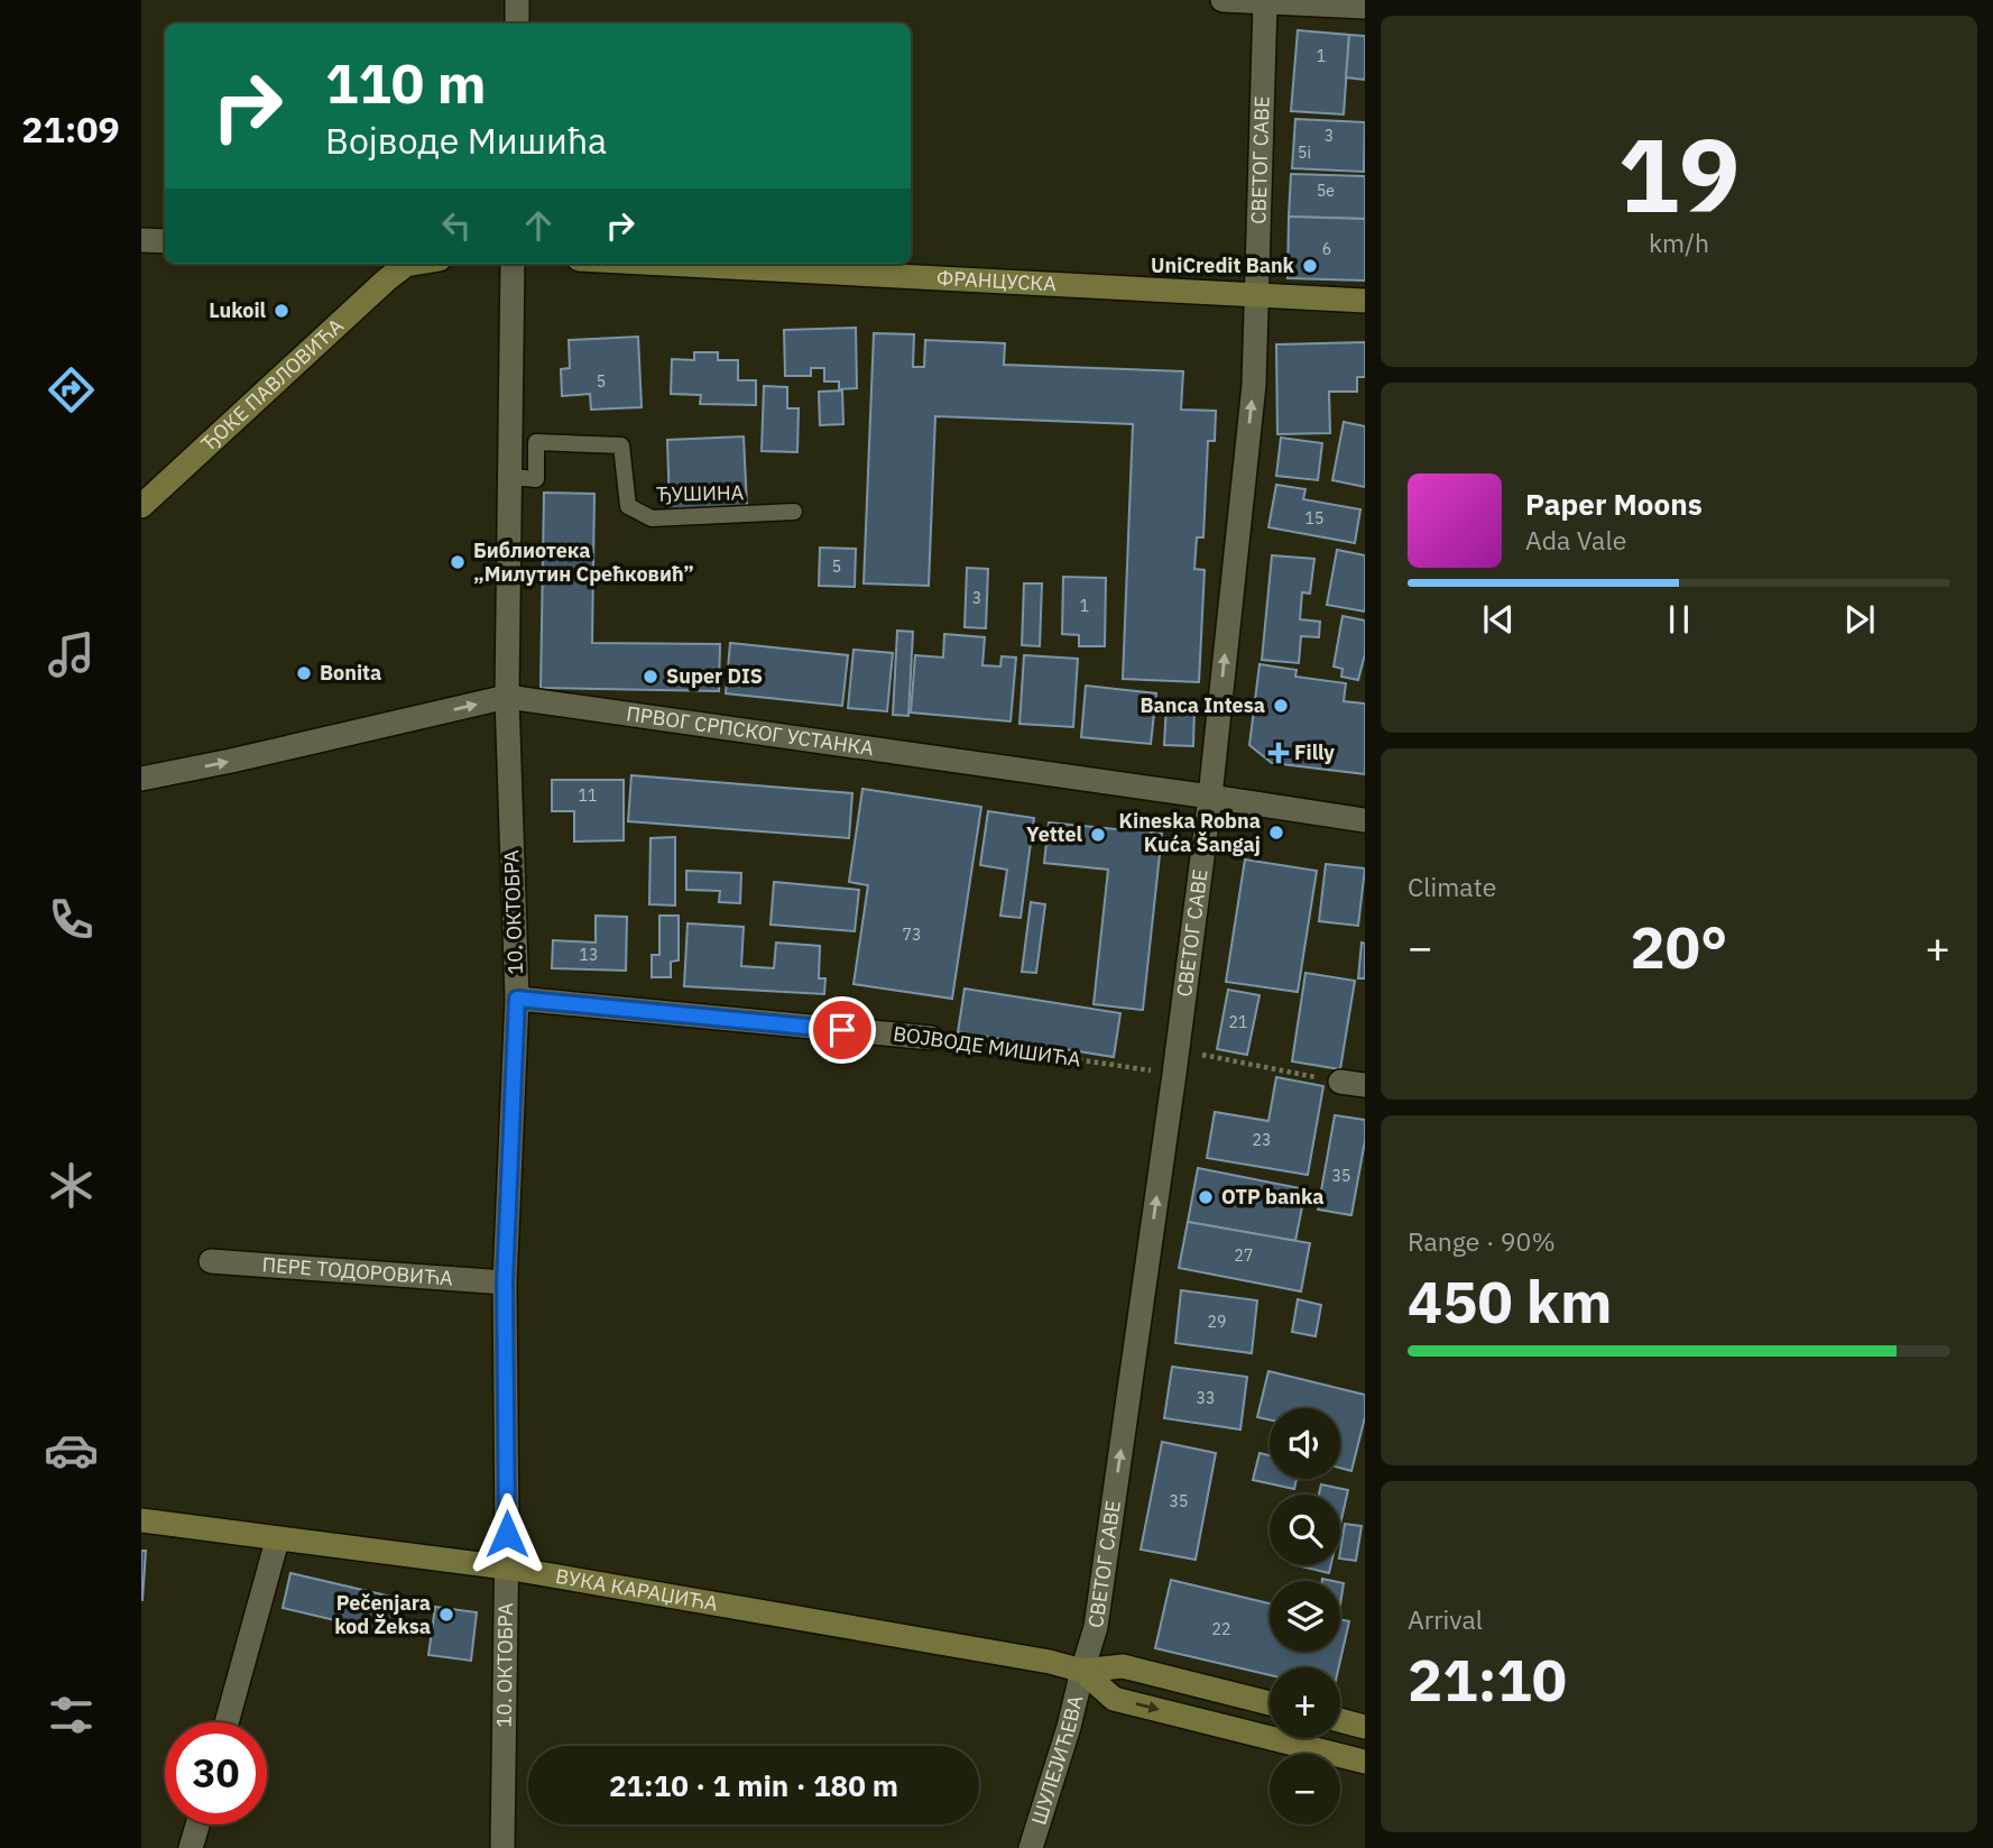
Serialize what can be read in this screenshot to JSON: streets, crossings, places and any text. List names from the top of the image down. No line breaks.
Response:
{"streets":{"street":["СВЕТОГ САВЕ","ФРАНЦУСКА","ЂОКЕ ПАВЛОВИЋА","ПРВОГ СРПСКОГ УСТАНКА","10. ОКТОБРА","ВОЈВОДЕ МИШИЋА","ПЕРЕ ТОДОРОВИЋА","ВУКА КАРАЏИЋА","ШУЛЕЈИЋЕВА"],"lane":["ЂУШИНА"]},"crossings":[["СВЕТОГ САВЕ","ФРАНЦУСКА"],["СВЕТОГ САВЕ","ПРВОГ СРПСКОГ УСТАНКА"],["СВЕТОГ САВЕ","ВОЈВОДЕ МИШИЋА"],["СВЕТОГ САВЕ","ВУКА КАРАЏИЋА"],["СВЕТОГ САВЕ","ШУЛЕЈИЋЕВА"],["ЂУШИНА","10. ОКТОБРА"],["ПРВОГ СРПСКОГ УСТАНКА","10. ОКТОБРА"],["10. ОКТОБРА","ВОЈВОДЕ МИШИЋА"],["10. ОКТОБРА","ПЕРЕ ТОДОРОВИЋА"],["10. ОКТОБРА","ВУКА КАРАЏИЋА"],["ВУКА КАРАЏИЋА","ШУЛЕЈИЋЕВА"]],"one_way":["СВЕТОГ САВЕ"],"places":{"other":["UniCredit Bank","Lukoil","Библиотека „Милутин Срећковић”","Bonita","Super DIS","Banca Intesa","Kineska Robna Kuća Šangaj","Yettel","OTP banka","Pečenjara kod Žeksa"],"health":["Filly"]},"house_numbers":["1","3","5i","5e","6","5","15","5","3","1","11","73","13","21","23","35","27","29","33","35","22"],"page":{"tabs":"21:09","tile":[["19","km/h"],"Climate",["Range · 90%","450 km"],["Arrival","21:10"]],"turn":["110 m","Војводе Мишића"],"song":["Paper Moons","Ada Vale"],"heat":["−","20°","+"],"map_buttons":["+","−"],"limit":"30","trip":"21:10 · 1 min · 180 m"}}
